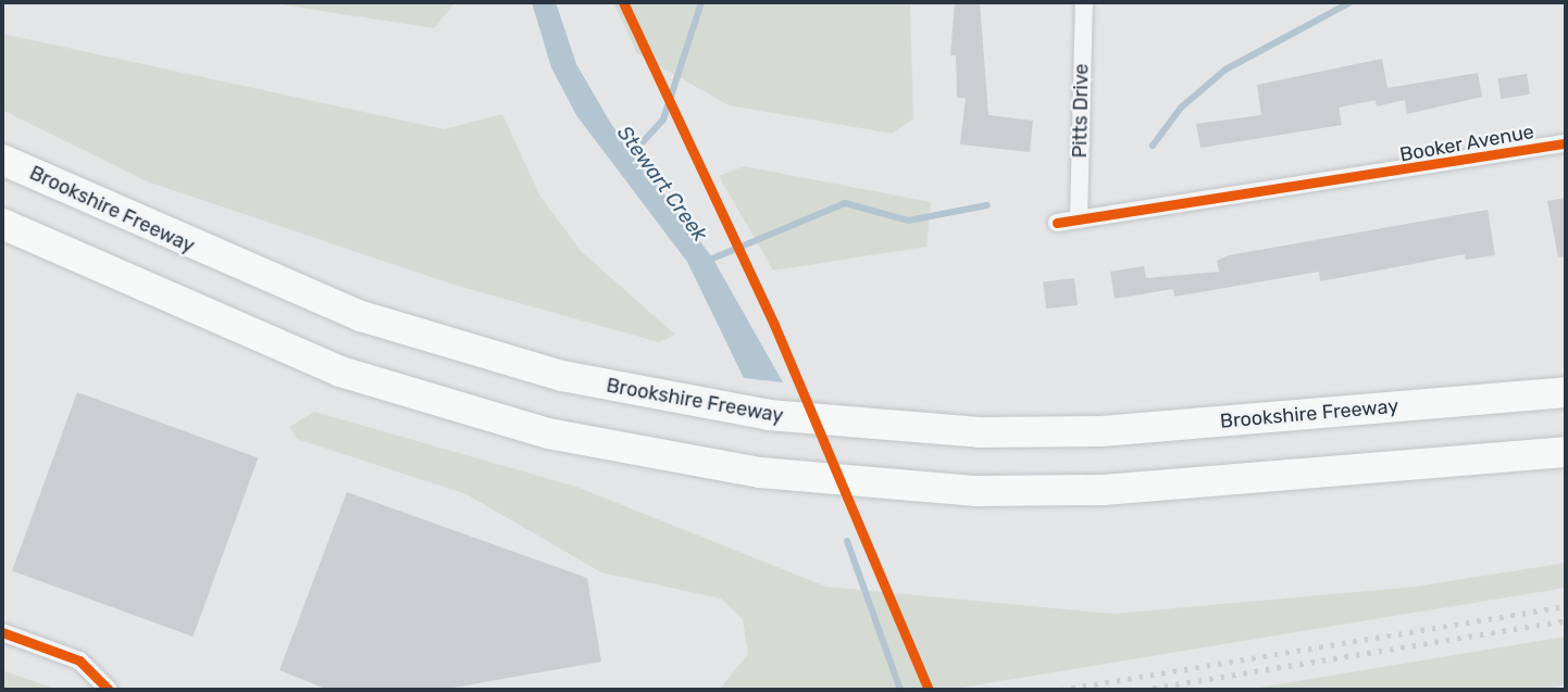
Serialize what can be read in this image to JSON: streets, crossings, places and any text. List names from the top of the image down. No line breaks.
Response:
{"streets":{"highway":["Brookshire Freeway"],"street":["Pitts Drive","Booker Avenue"]},"crossings":[["Pitts Drive","Booker Avenue"]],"water":["Stewart Creek"]}
